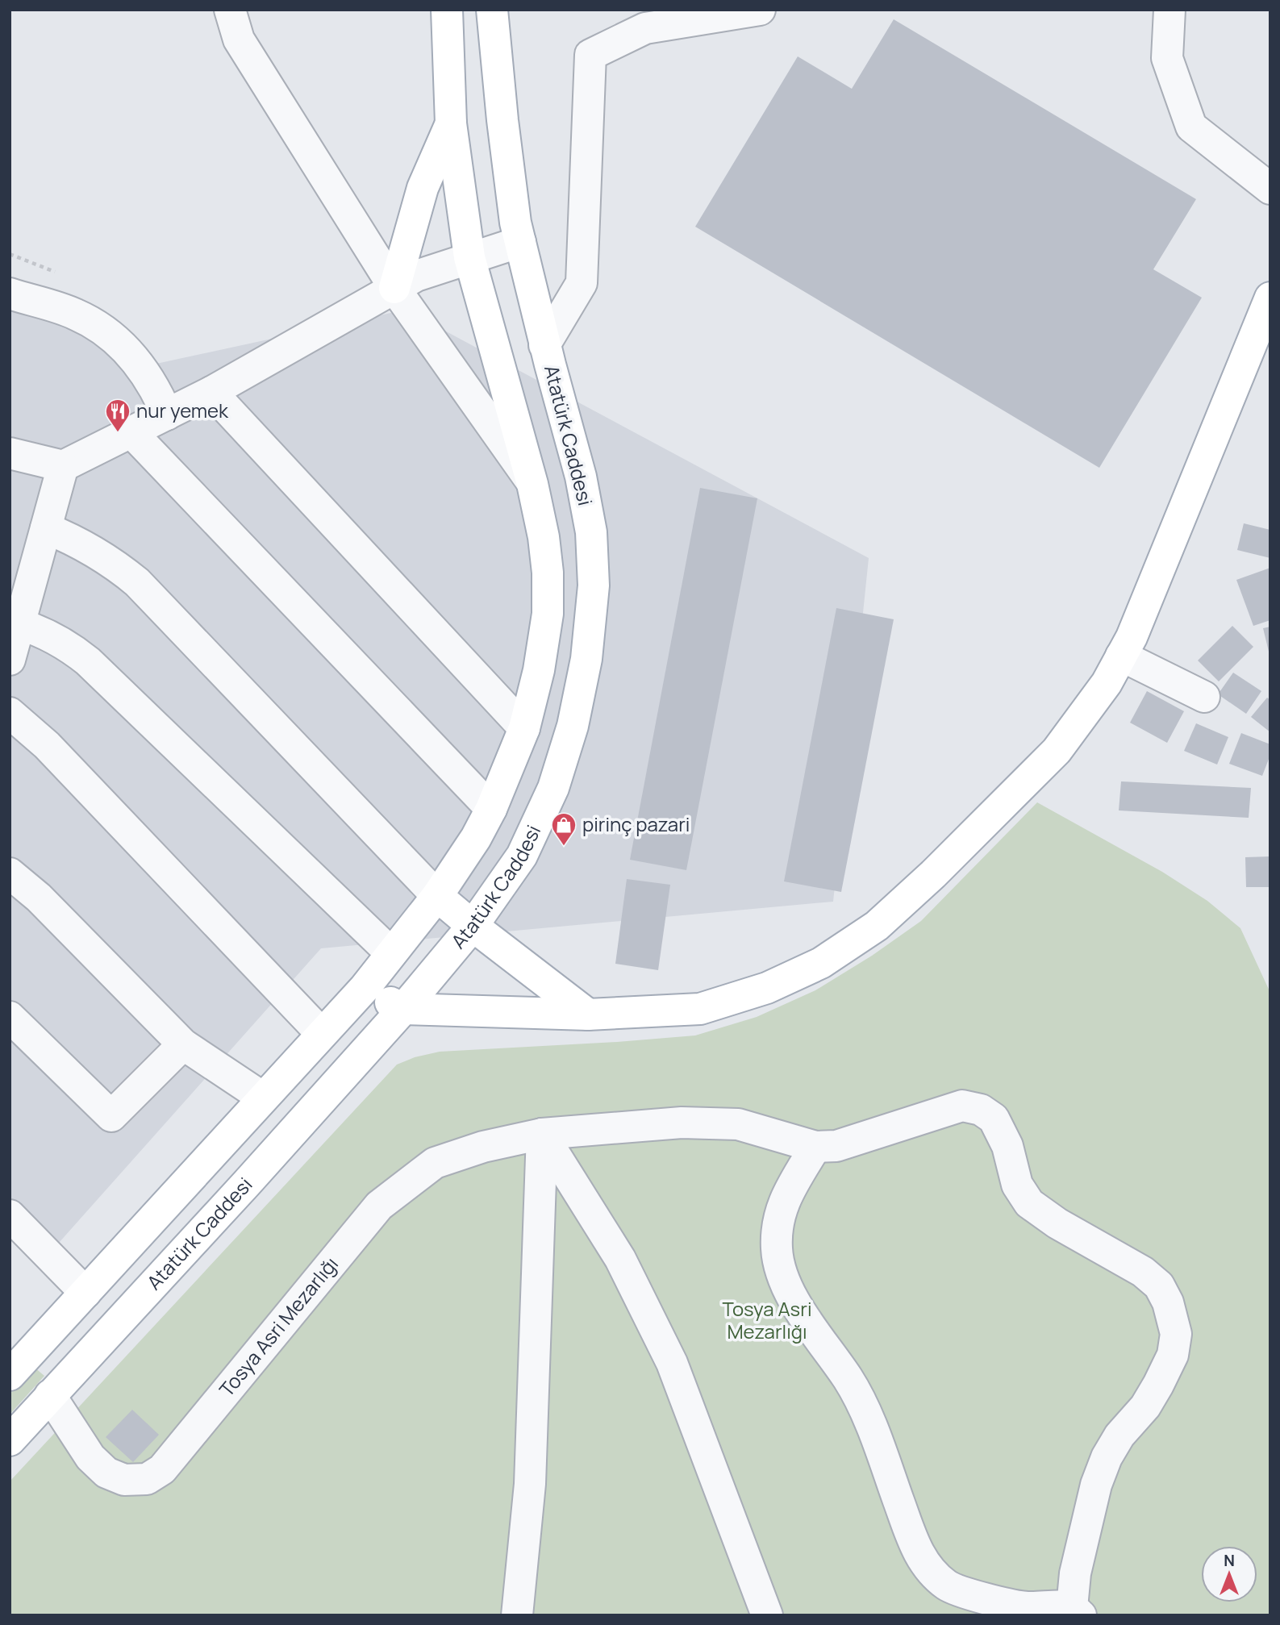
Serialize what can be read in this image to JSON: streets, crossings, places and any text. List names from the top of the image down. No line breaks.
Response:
{"streets":{"main road":["Atatürk Caddesi"],"street":["Tosya Asri Mezarlığı"]},"crossings":[["Atatürk Caddesi","Tosya Asri Mezarlığı"]],"parks":["Tosya Asri Mezarlığı"],"places":{"restaurant":["nur yemek"],"shop":["pirinç pazari"]},"north":"top"}
